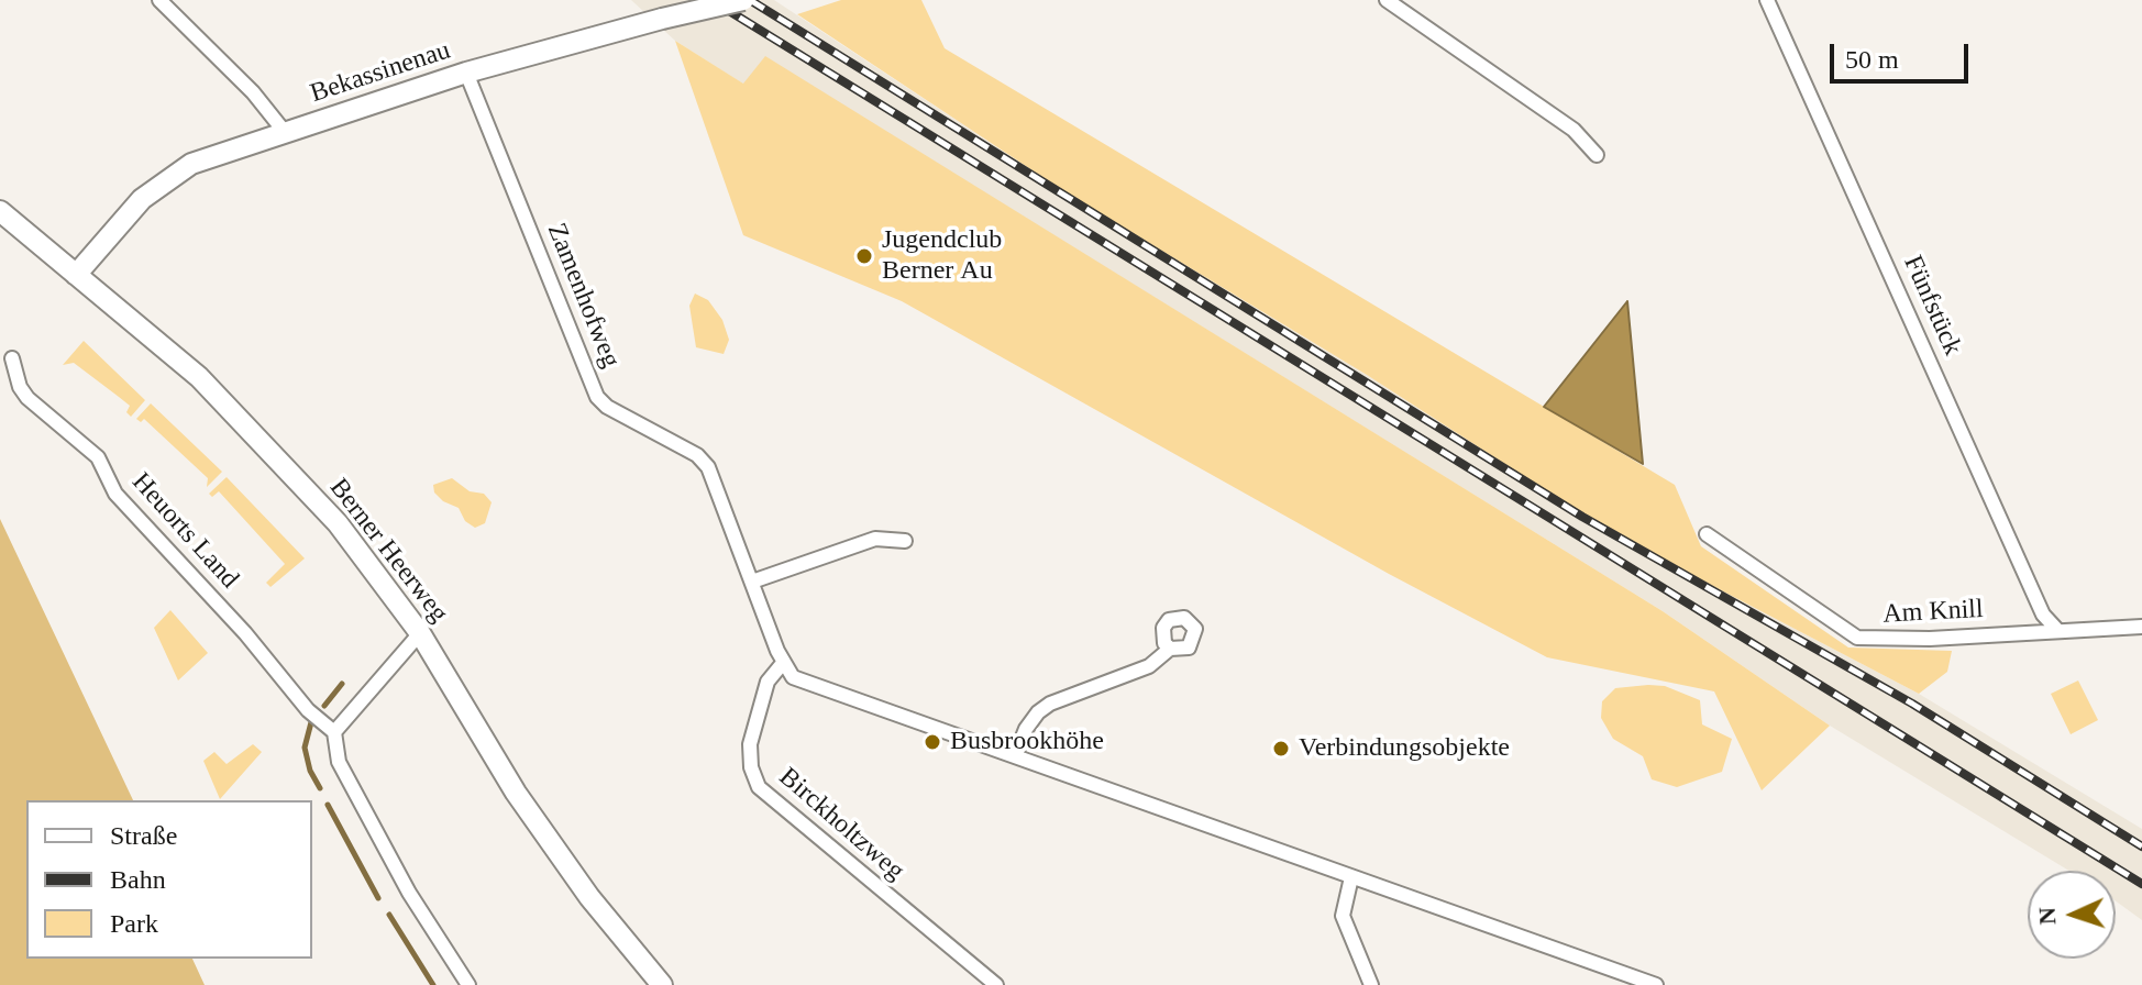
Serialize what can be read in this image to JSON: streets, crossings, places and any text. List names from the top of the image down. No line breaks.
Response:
{"streets":{"main road":["Bekassinenau","Berner Heerweg"],"street":["Zamenhofweg","Fünfstück","Heuorts Land","Am Knill","Birckholtzweg"]},"crossings":[["Bekassinenau","Zamenhofweg"],["Bekassinenau","Berner Heerweg"],["Zamenhofweg","Birckholtzweg"],["Fünfstück","Am Knill"]],"places":["Jugendclub Berner Au","Busbrookhöhe","Verbindungsobjekte"],"legend":["Straße","Bahn","Park"],"scale_bar":"50 m","north":"left"}
